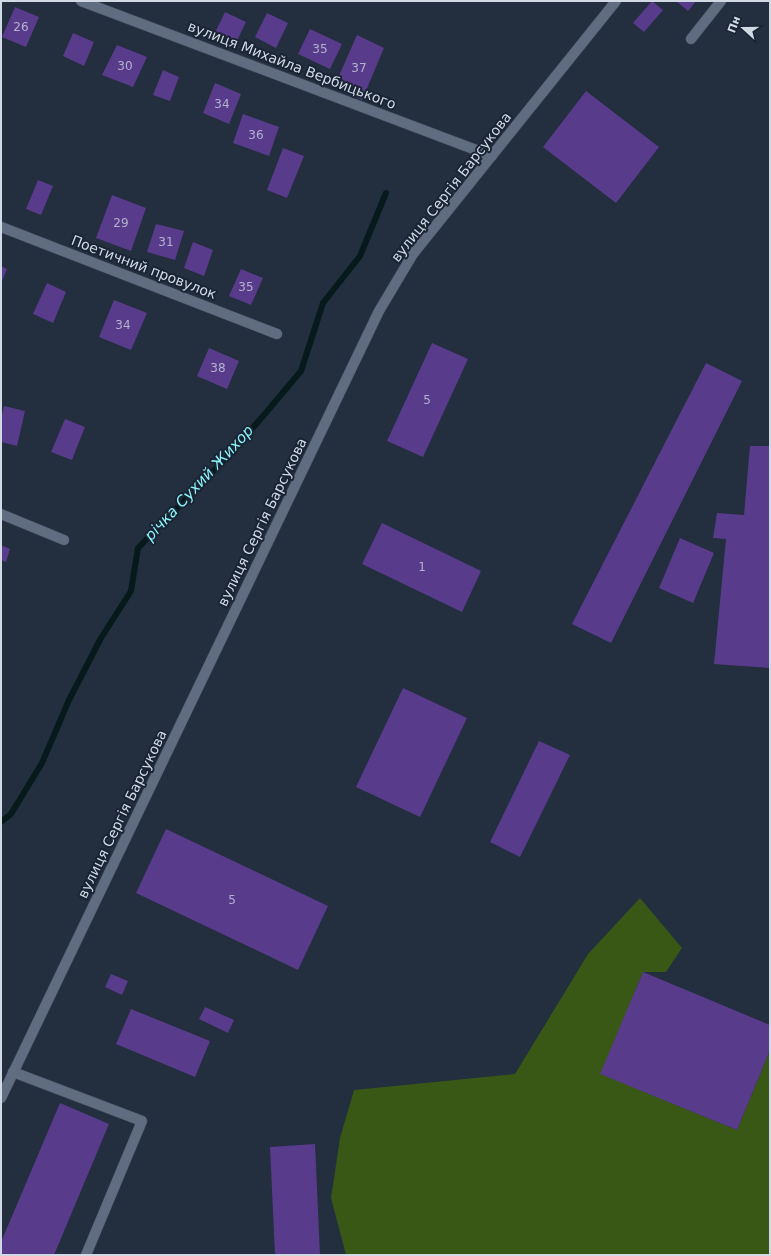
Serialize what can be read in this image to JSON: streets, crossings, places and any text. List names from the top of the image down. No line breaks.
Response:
{"streets":{"main road":["вулиця Михайла Вербицького","вулиця Сергія Барсукова","Поетичний провулок"]},"crossings":[["вулиця Михайла Вербицького","вулиця Сергія Барсукова"]],"water":["річка Сухий Жихор"],"house_numbers":["26","35","30","37","34","36","29","31","35","34","38","5","1","5"],"north":"left"}
